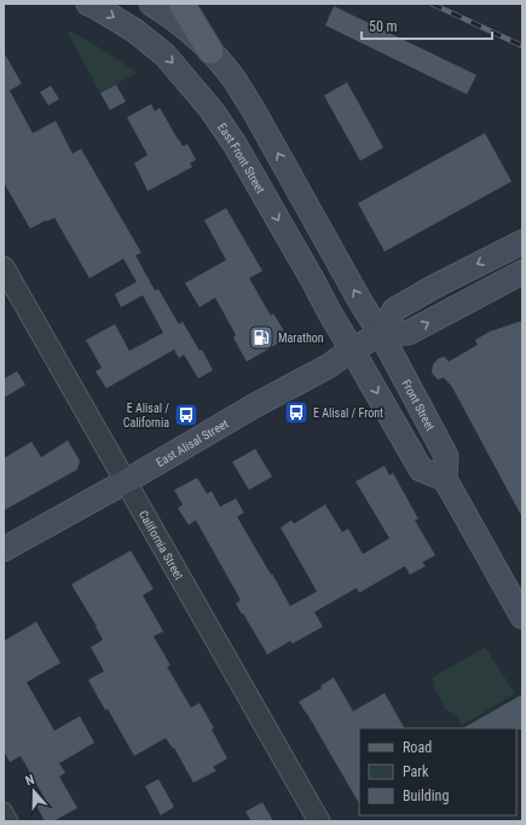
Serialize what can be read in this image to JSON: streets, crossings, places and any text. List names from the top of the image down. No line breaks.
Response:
{"streets":{"main road":["East Front Street","Front Street","East Alisal Street"],"street":["California Street"]},"crossings":[["East Front Street","East Alisal Street"],["Front Street","East Alisal Street"],["East Alisal Street","California Street"]],"places":{"fuel station":["Marathon"],"bus stop":["E Alisal / Front","E Alisal / California"]},"legend":["Road","Park","Building"],"scale_bar":"50 m","north":"top"}
